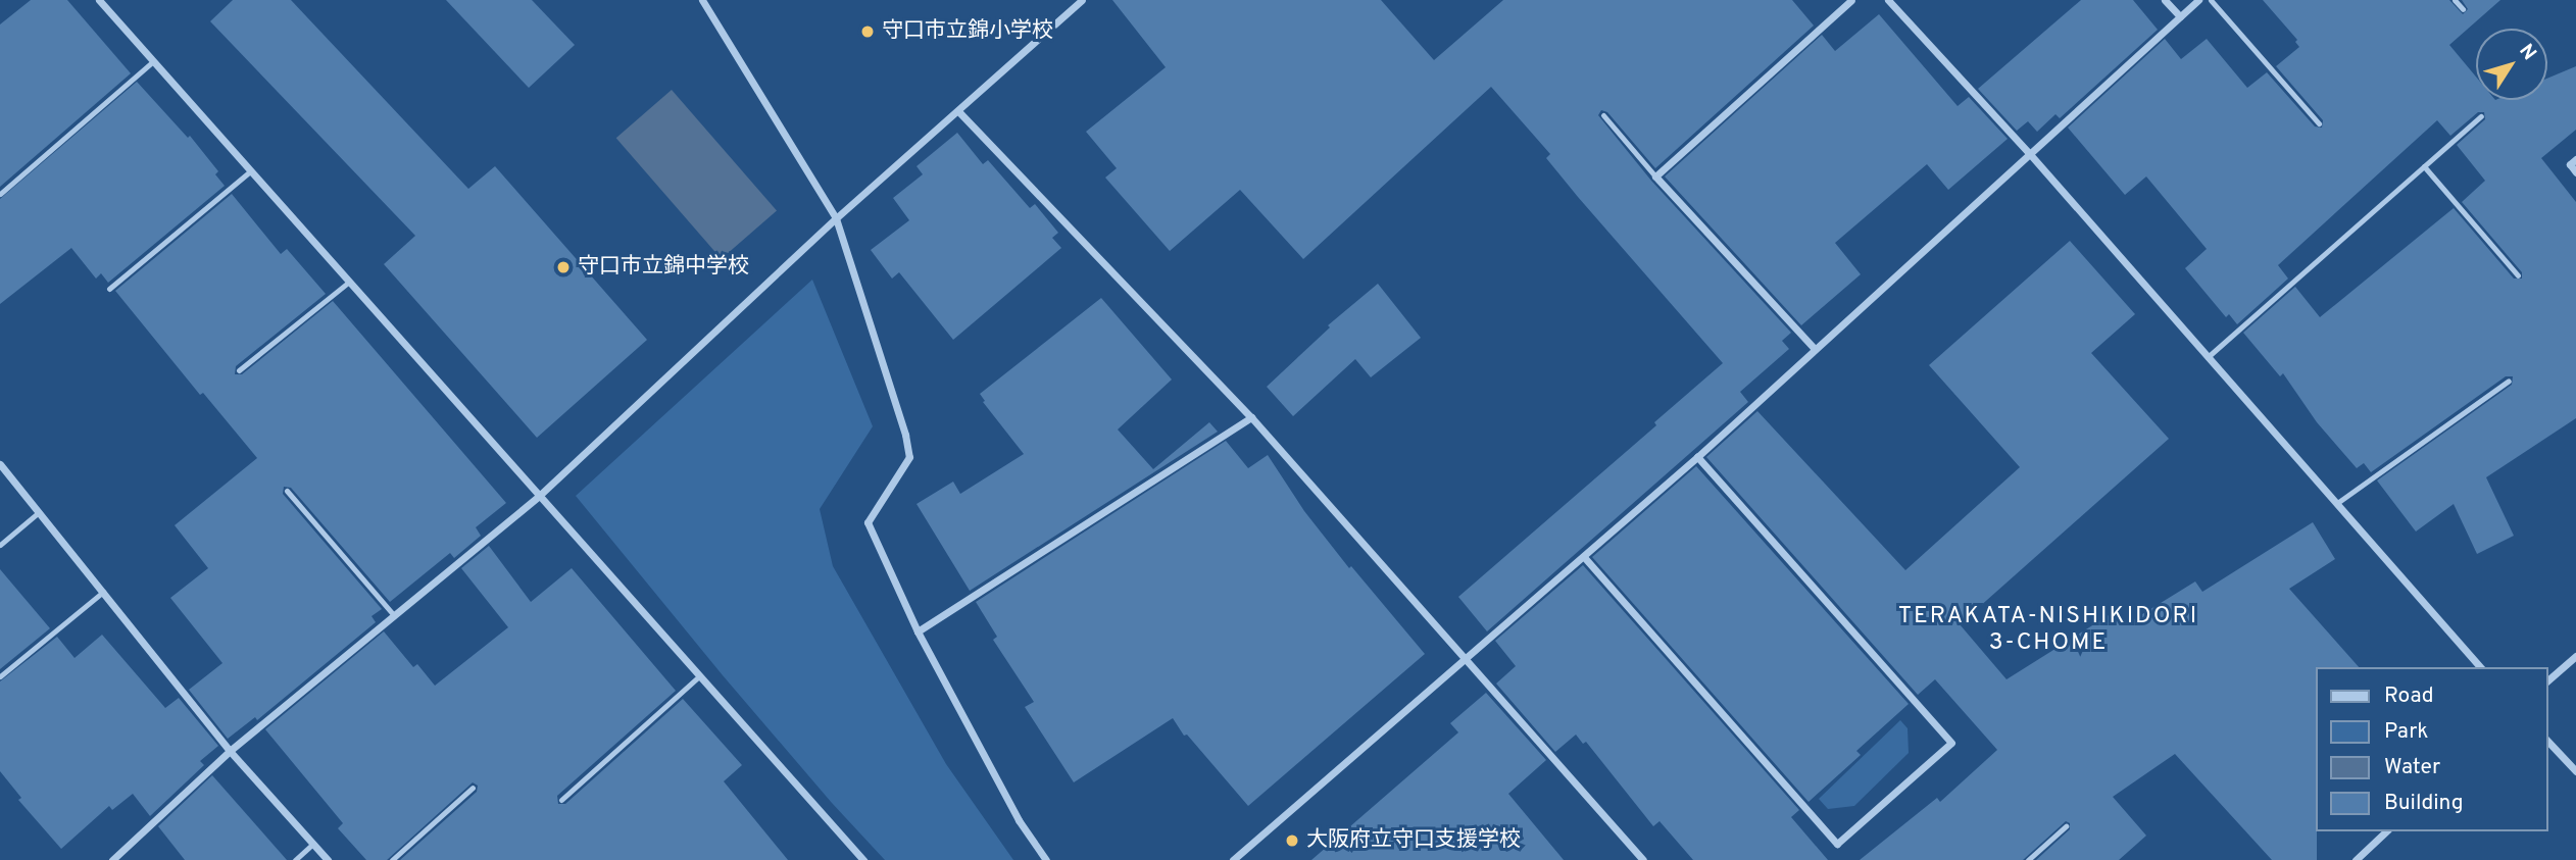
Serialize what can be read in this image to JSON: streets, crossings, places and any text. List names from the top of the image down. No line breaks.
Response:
{"districts":["TERAKATA-NISHIKIDORI 3-CHOME"],"places":["守口市立錦小学校","守口市立錦中学校","大阪府立守口支援学校"],"legend":["Road","Park","Water","Building"],"north":"top right"}
